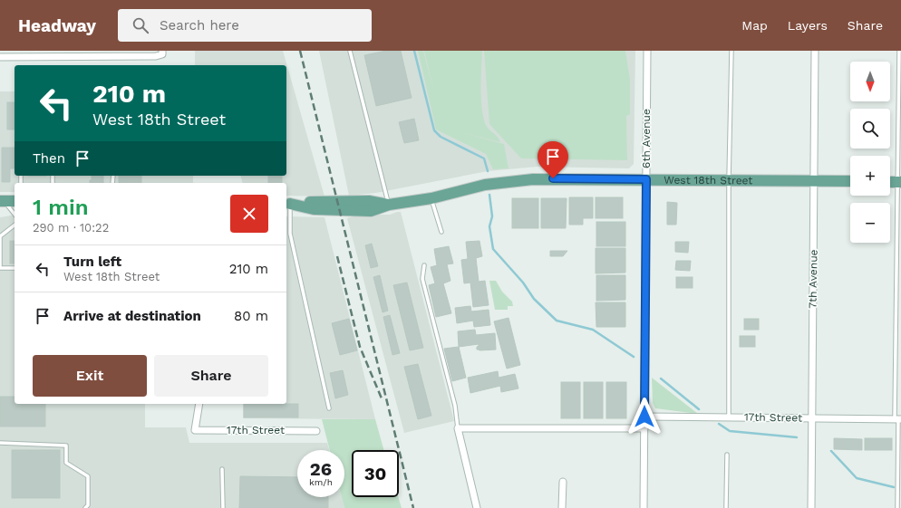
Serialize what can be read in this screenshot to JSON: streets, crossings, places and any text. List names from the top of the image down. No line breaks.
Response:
{"streets":{"main road":["West 18th Street"],"street":["6th Avenue","7th Avenue","17th Street"]},"crossings":[["6th Avenue","West 18th Street"],["6th Avenue","17th Street"],["West 18th Street","7th Avenue"],["7th Avenue","17th Street"]],"north":"bottom","page":{"header":"Headway","search":"Search here","nav":["Map","Layers","Share"],"map_buttons":["+","−"],"turn":["210 m","West 18th Street"],"then":"Then","heading":["1 min","290 m · 10:22"],"list":[{"name":"Turn left","note":"West 18th Street","value":"210 m"},{"name":"Arrive at destination","value":"80 m"}],"buttons":["Exit","Share"],"speed":"26 km/h","limit":"30"}}
